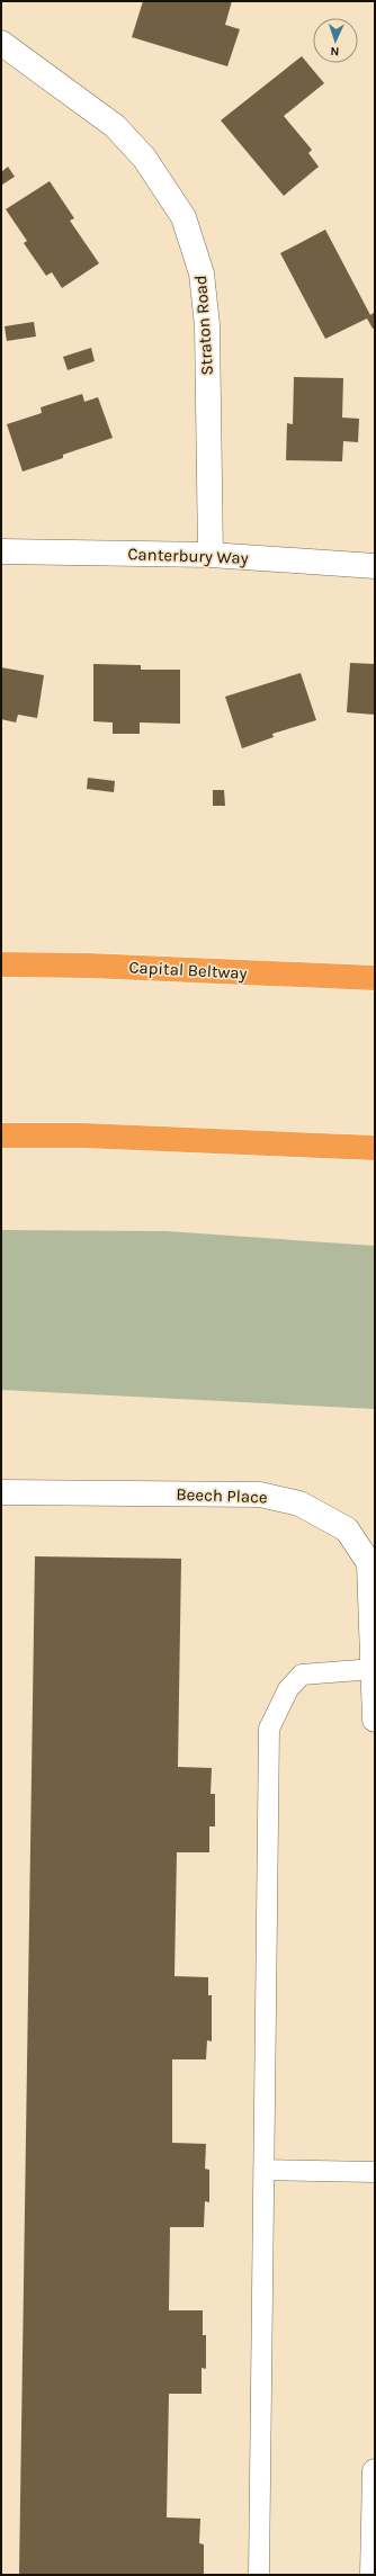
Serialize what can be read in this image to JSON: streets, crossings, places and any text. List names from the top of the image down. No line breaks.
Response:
{"streets":{"highway":["Capital Beltway"],"street":["Straton Road","Canterbury Way","Beech Place"]},"crossings":[["Straton Road","Canterbury Way"]],"north":"bottom"}
